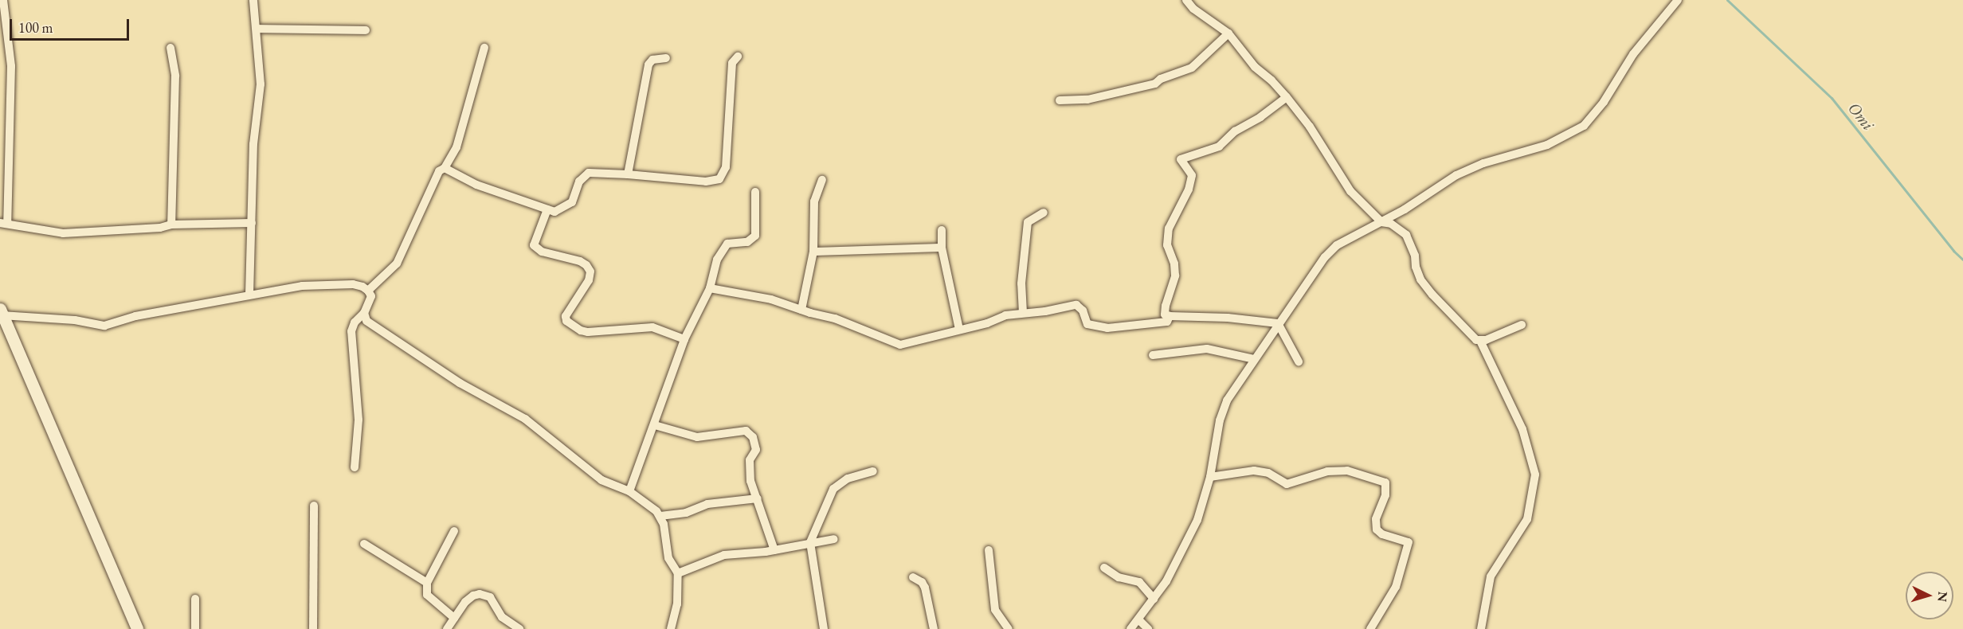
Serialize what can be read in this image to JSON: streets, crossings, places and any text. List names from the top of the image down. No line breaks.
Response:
{"water":["Omi"],"scale_bar":"100 m","north":"right"}
